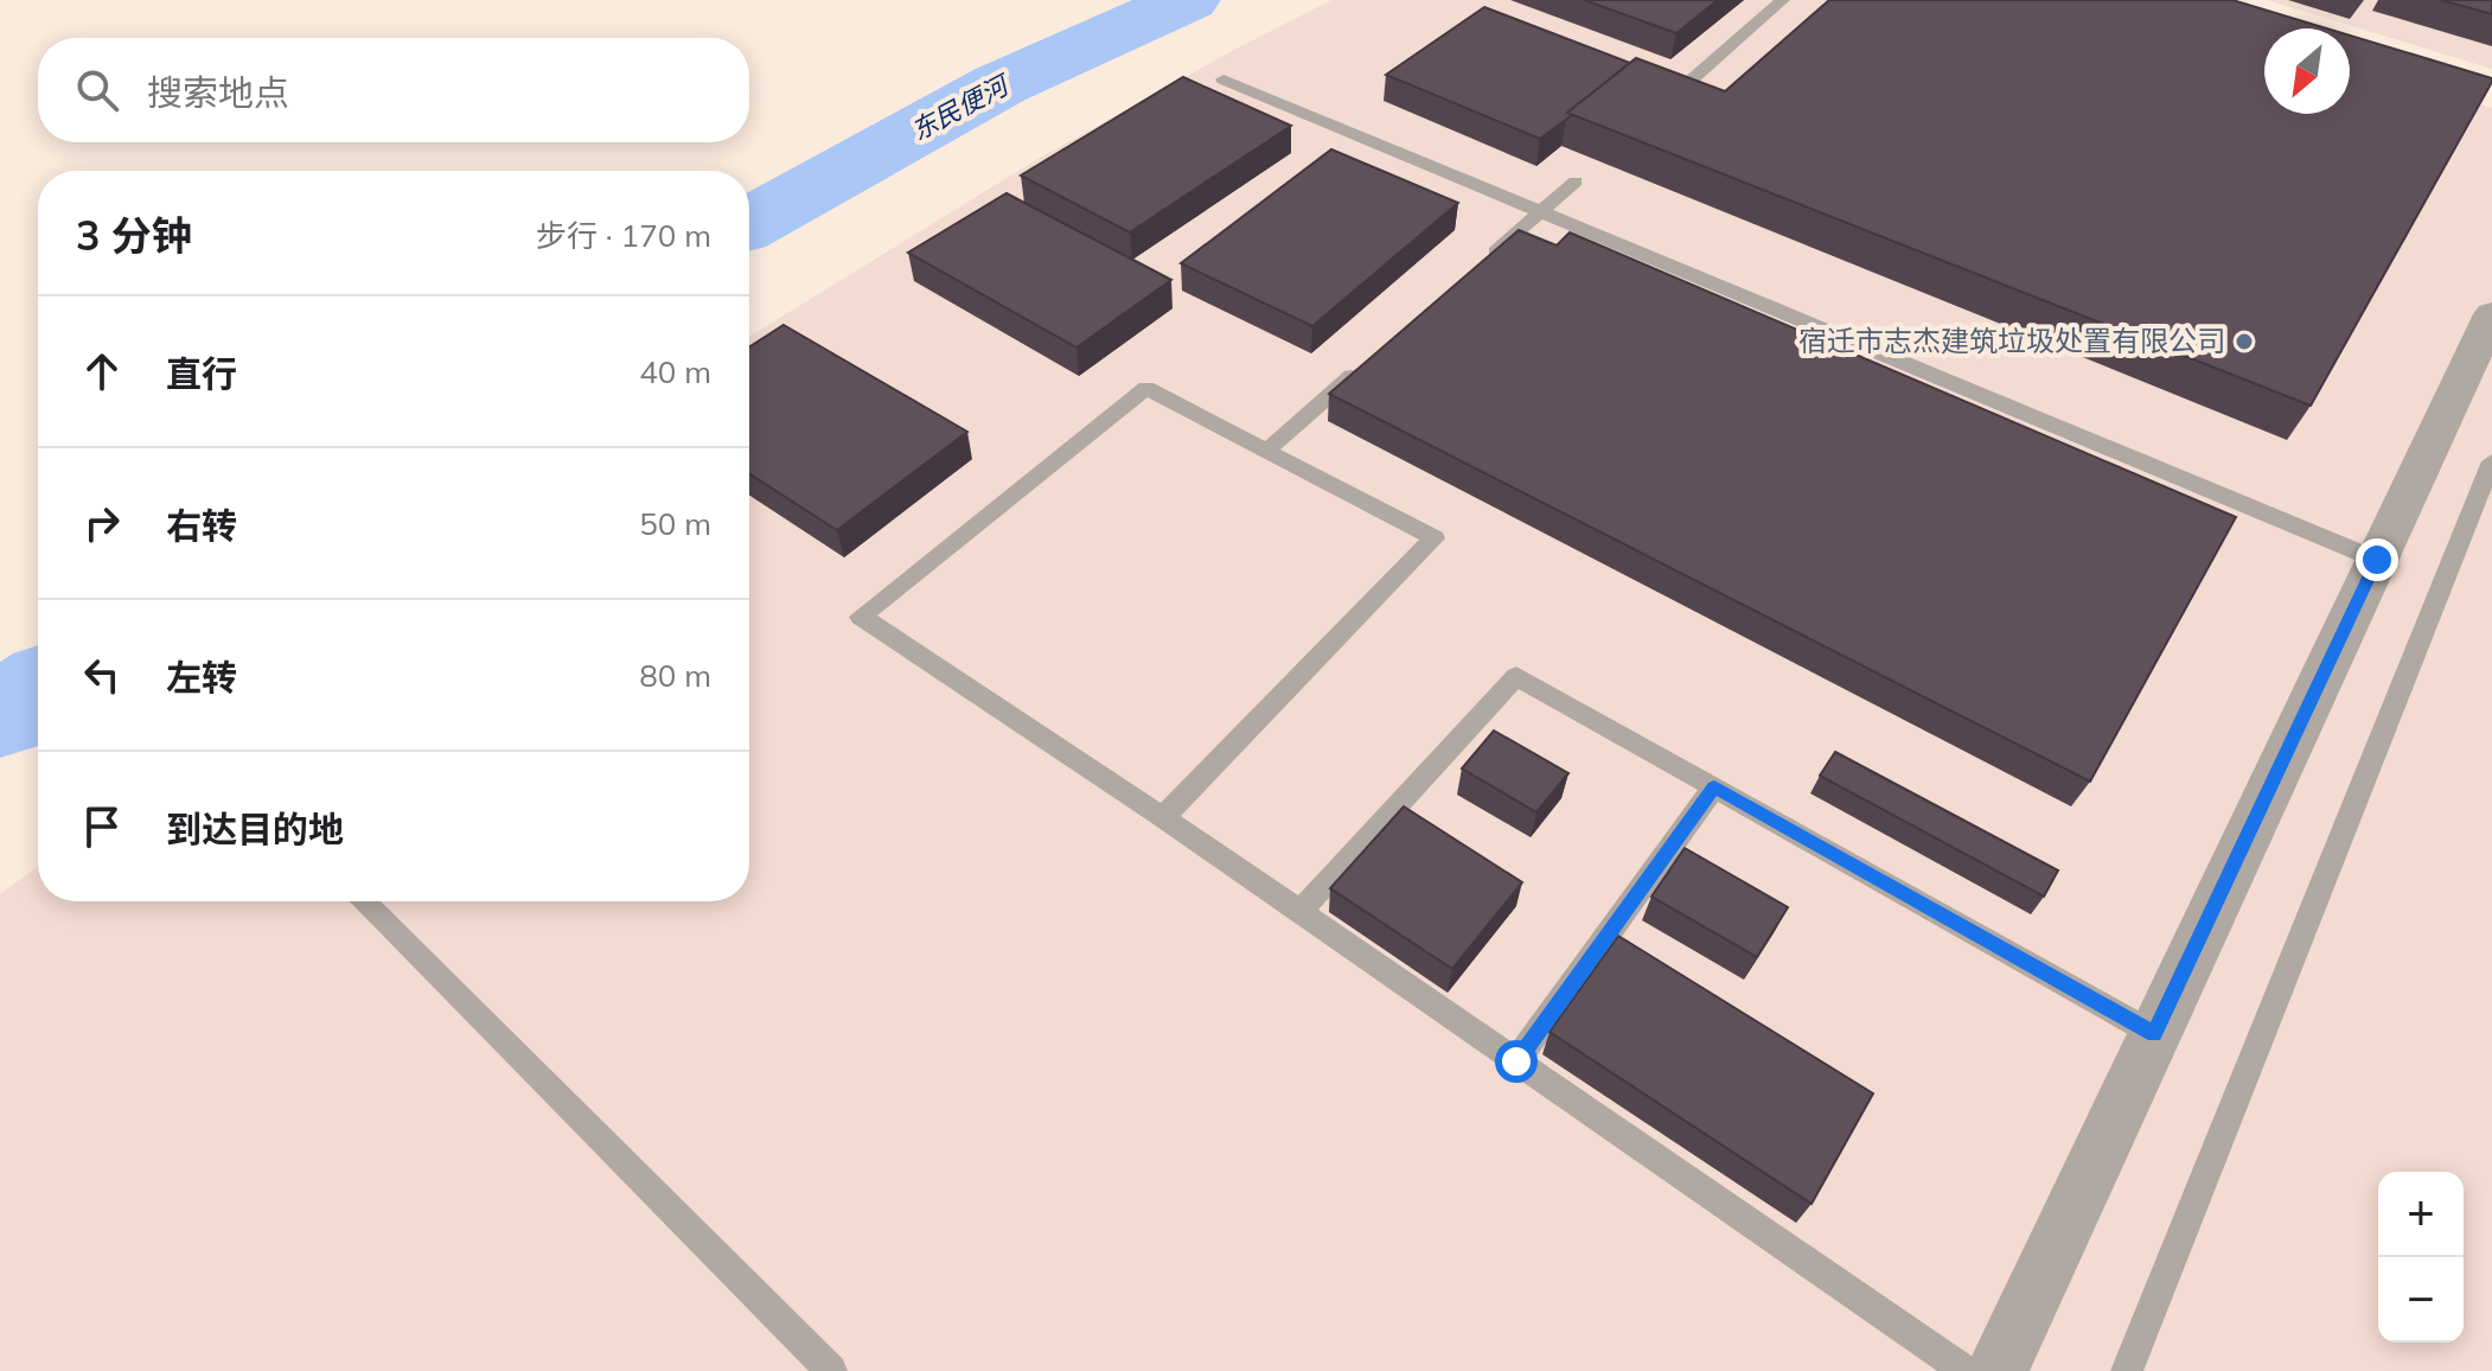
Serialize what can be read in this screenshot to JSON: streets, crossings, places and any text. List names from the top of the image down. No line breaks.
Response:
{"water":["东民便河"],"places":["宿迁市志杰建筑垃圾处置有限公司"],"north":"bottom left","page":{"search":"搜索地点","heading":["3 分钟","步行 · 170 m"],"list":[["直行","40 m"],["右转","50 m"],["左转","80 m"],"到达目的地"],"map_buttons":["+","−"]}}
